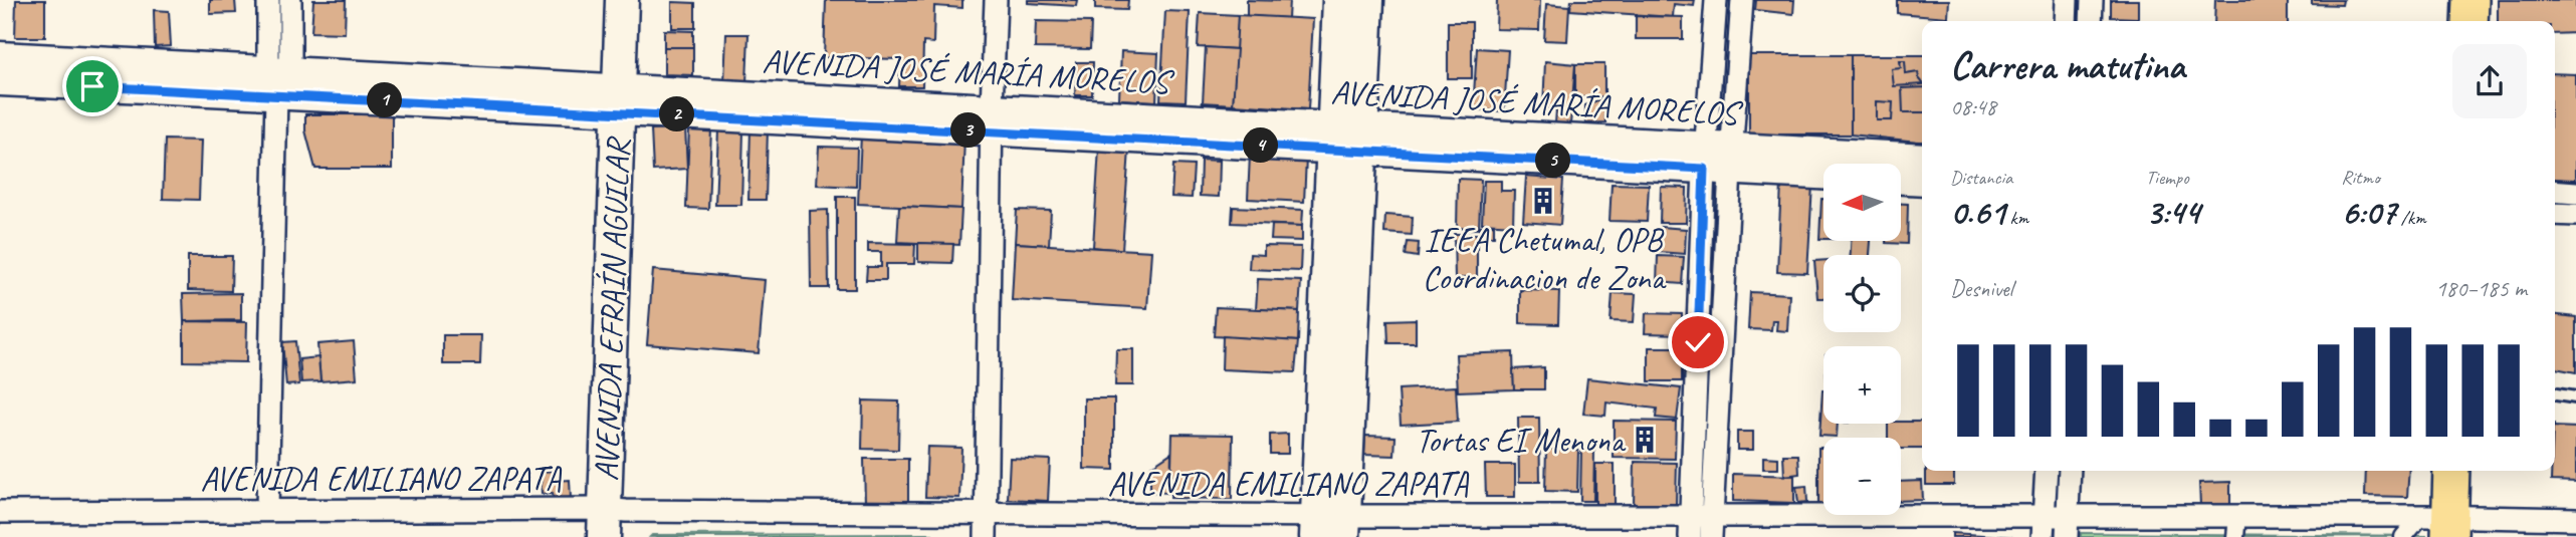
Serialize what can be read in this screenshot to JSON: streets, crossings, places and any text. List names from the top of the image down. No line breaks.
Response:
{"streets":{"main road":["AVENIDA EFRAÍN AGUILAR"],"street":["AVENIDA JOSÉ MARÍA MORELOS","AVENIDA EMILIANO ZAPATA"]},"crossings":[["AVENIDA JOSÉ MARÍA MORELOS","AVENIDA EFRAÍN AGUILAR"],["AVENIDA EFRAÍN AGUILAR","AVENIDA EMILIANO ZAPATA"]],"places":{"building":["IEEA Chetumal, OPB Coordinacion de Zona","Tortas EI Menona"]},"north":"left","page":{"heading":["Carrera matutina","08:48"],"pins":["1","2","3","4","5"],"stats":[["Distancia","0.61 km"],["Tiempo","3:44"],["Ritmo","6:07 /km"]],"map_buttons":["+","−"],"chart":["Desnivel","180–185 m"]}}
